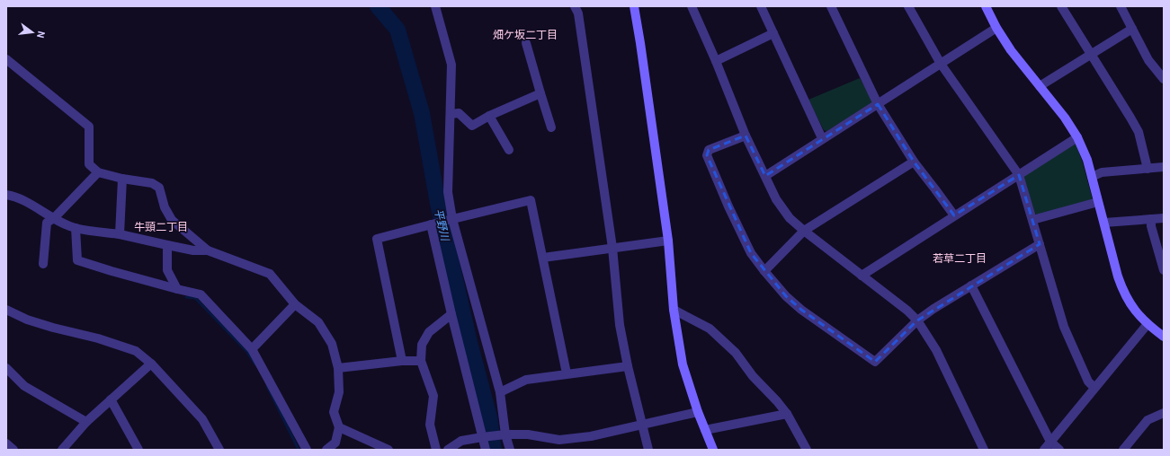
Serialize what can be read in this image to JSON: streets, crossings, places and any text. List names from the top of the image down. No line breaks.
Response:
{"districts":["畑ケ坂二丁目","牛頸二丁目","若草二丁目"],"water":["平野川"],"north":"right"}
